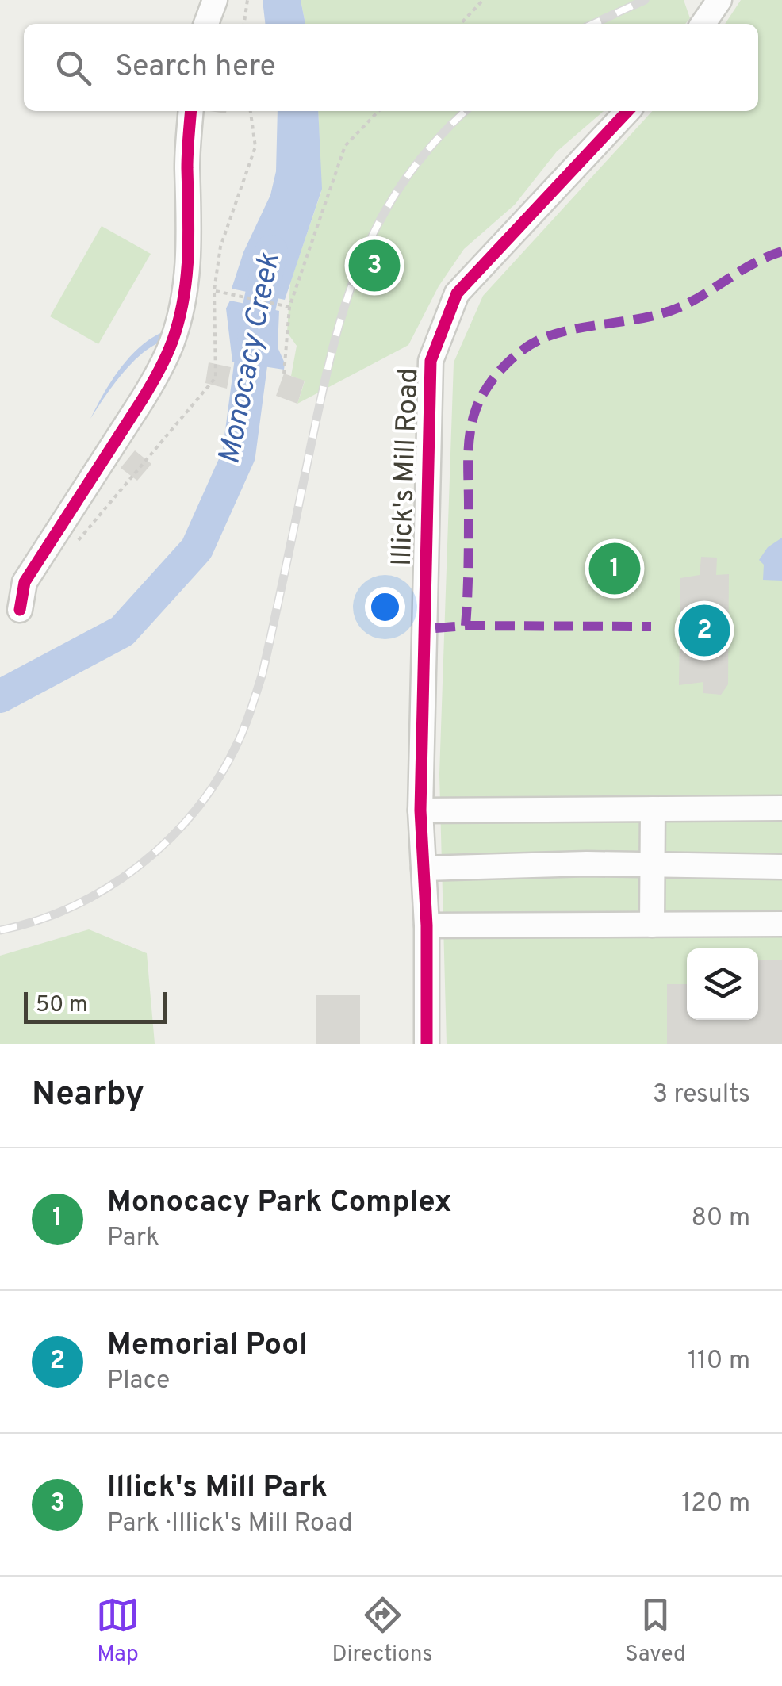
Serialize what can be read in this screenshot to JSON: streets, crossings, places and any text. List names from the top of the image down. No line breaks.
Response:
{"streets":{"street":["Illick's Mill Road"]},"water":["Monocacy Creek"],"scale_bar":"50 m","page":{"search":"Search here","pins":["3","1","2"],"scale":"50 m","heading":["Nearby","3 results"],"list":[{"mark":"1","name":"Monocacy Park Complex","note":"Park","value":"80 m"},{"mark":"2","name":"Memorial Pool","note":"Place","value":"110 m"},{"mark":"3","name":"Illick's Mill Park","note":"Park · Illick's Mill Road","value":"120 m"}],"nav":["Map","Directions","Saved"]}}
